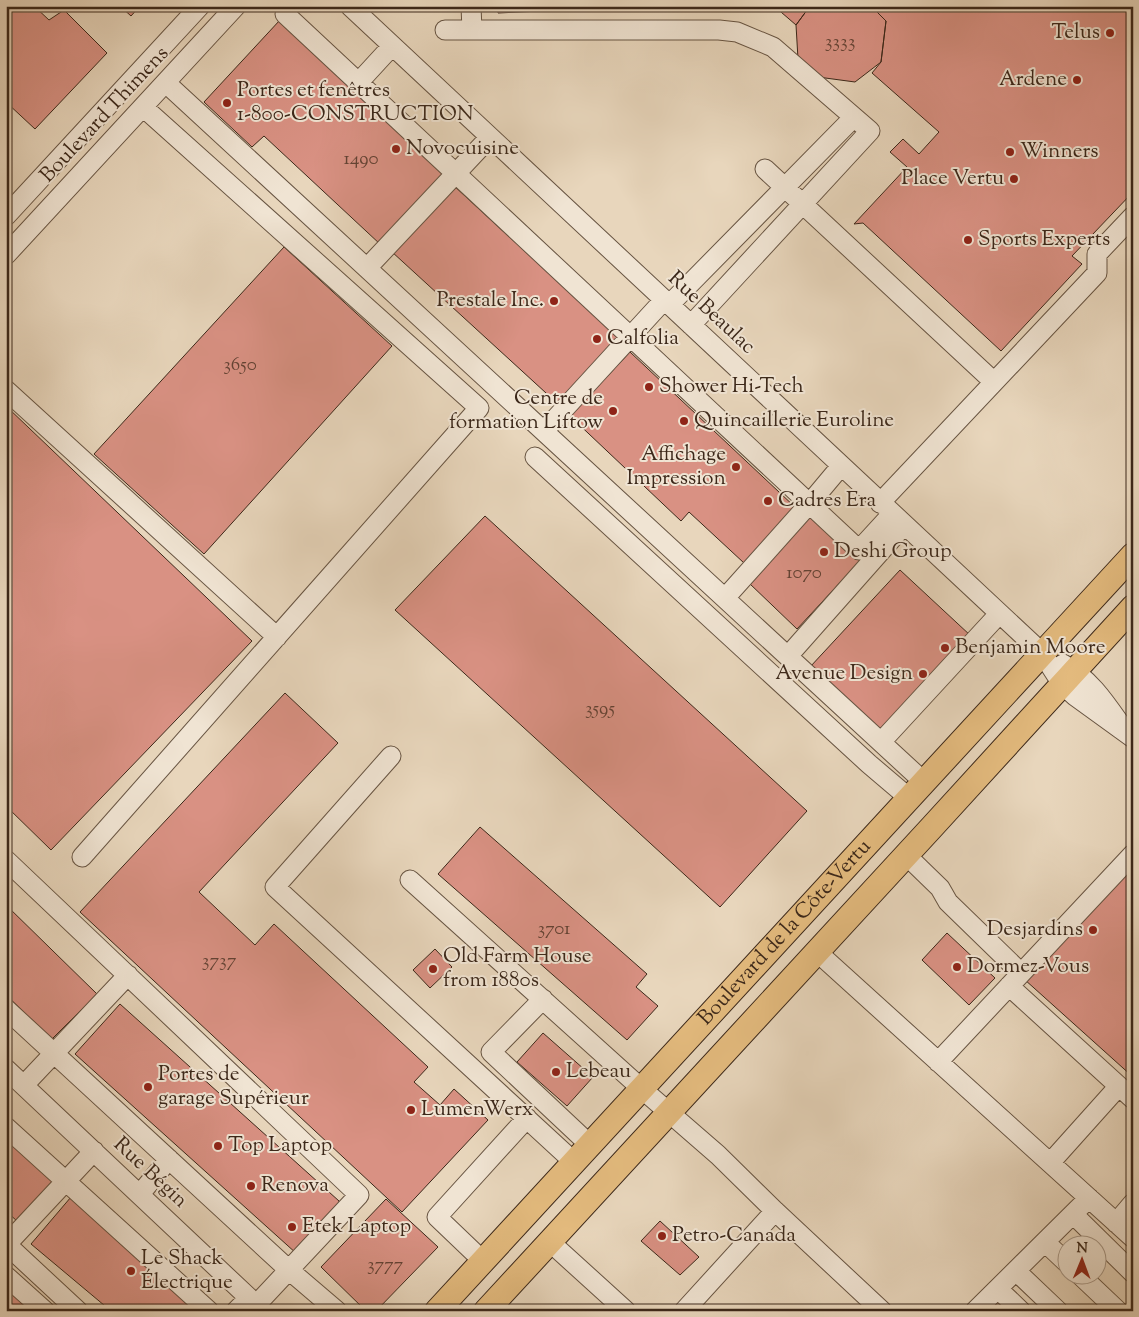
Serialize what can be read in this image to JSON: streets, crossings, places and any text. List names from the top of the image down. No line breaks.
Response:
{"streets":{"main road":["Boulevard de la Côte-Vertu"],"street":["Boulevard Thimens","Rue Beaulac","Rue Bégin"]},"crossings":[["Rue Beaulac","Boulevard de la Côte-Vertu"]],"places":["Telus","Ardene","Portes et fenêtres 1-800-CONSTRUCTION","Novocuisine","Winners","Place Vertu","Sports Experts","Prestale Inc.","Calfolia","Shower Hi-Tech","Centre de formation Liftow","Quincaillerie Euroline","Affichage Impression","Cadres Era","Deshi Group","Benjamin Moore","Avenue Design","Desjardins","Dormez-Vous","Old Farm House from 1880s","Lebeau","Portes de garage Supérieur","LumenWerx","Top Laptop","Renova","Etek Laptop","Petro-Canada","Le Shack Électrique"],"house_numbers":["3333","1490","3650","1070","3595","3701","3737","3777"],"north":"top"}
